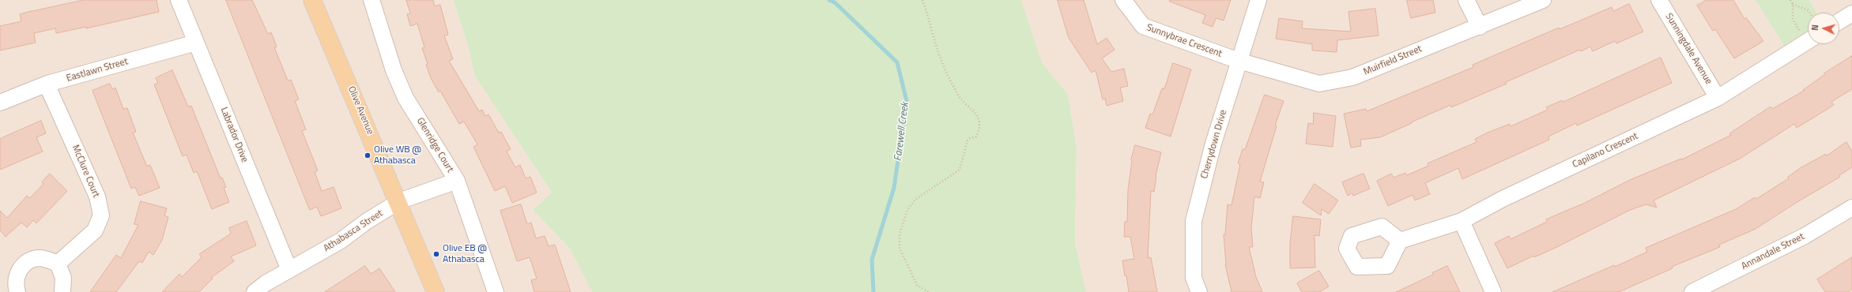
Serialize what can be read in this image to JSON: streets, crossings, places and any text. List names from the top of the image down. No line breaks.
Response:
{"streets":{"main road":["Olive Avenue"],"street":["Sunnybrae Crescent","Sunningdale Avenue","Muirfield Street","Eastlawn Street","Labrador Drive","Cherrydown Drive","Glenridge Court","Capilano Crescent","McClure Court","Athabasca Street","Annandale Street"]},"crossings":[["Sunnybrae Crescent","Muirfield Street"],["Sunnybrae Crescent","Cherrydown Drive"],["Sunningdale Avenue","Capilano Crescent"],["Muirfield Street","Cherrydown Drive"],["Eastlawn Street","Labrador Drive"],["Eastlawn Street","McClure Court"],["Olive Avenue","Athabasca Street"],["Labrador Drive","Athabasca Street"],["Glenridge Court","Athabasca Street"]],"water":["Farewell Creek"],"places":["Olive WB @ Athabasca","Olive EB @ Athabasca"],"north":"left"}
